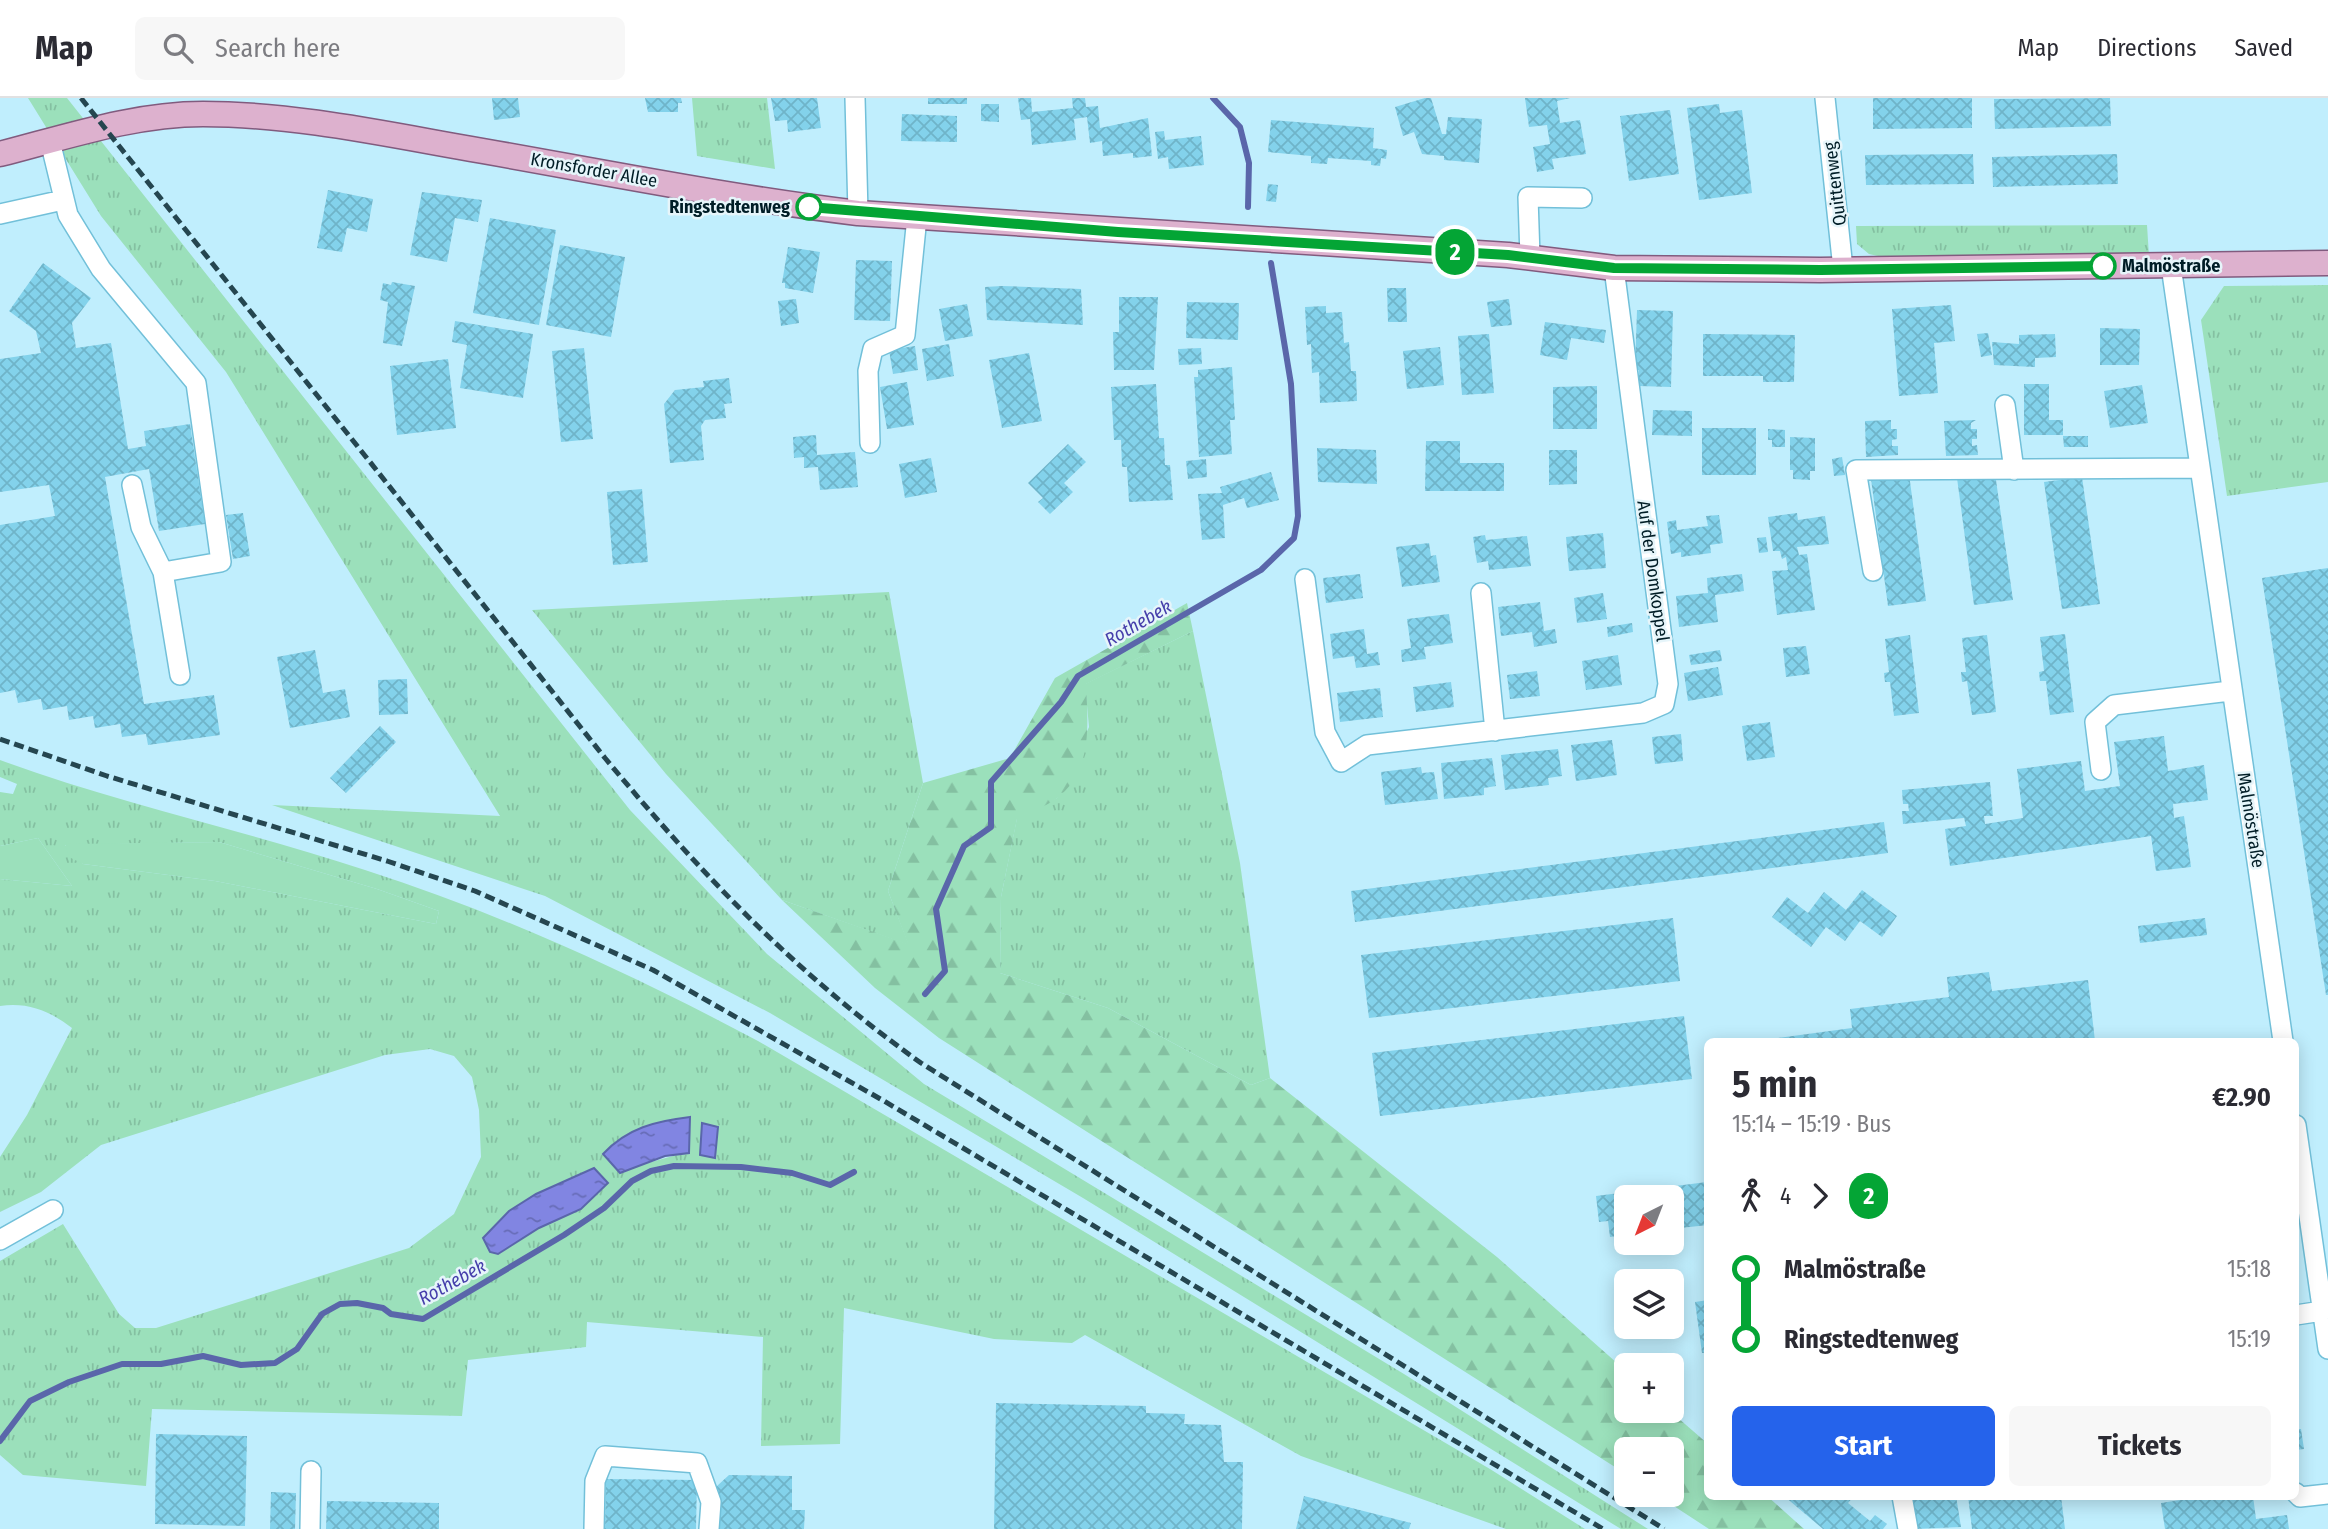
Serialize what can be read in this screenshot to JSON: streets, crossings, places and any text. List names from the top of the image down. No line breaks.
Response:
{"streets":{"main road":["Kronsforder Allee"],"street":["Quittenweg","Auf der Domkoppel","Malmöstraße"]},"crossings":[["Kronsforder Allee","Quittenweg"],["Kronsforder Allee","Auf der Domkoppel"],["Kronsforder Allee","Malmöstraße"]],"water":["Rothebek"],"places":["Ringstedtenweg","Malmöstraße"],"lines":["bus line 2"],"north":"bottom left","page":{"header":"Map","search":"Search here","nav":["Map","Directions","Saved"],"on_map":"2","heading":["5 min","15:14 – 15:19 · Bus","€2.90"],"legs":["4","2"],"map_buttons":["+","−"],"list":[{"name":"Malmöstraße","value":"15:18"},{"name":"Ringstedtenweg","value":"15:19"}],"buttons":["Start","Tickets"]}}
